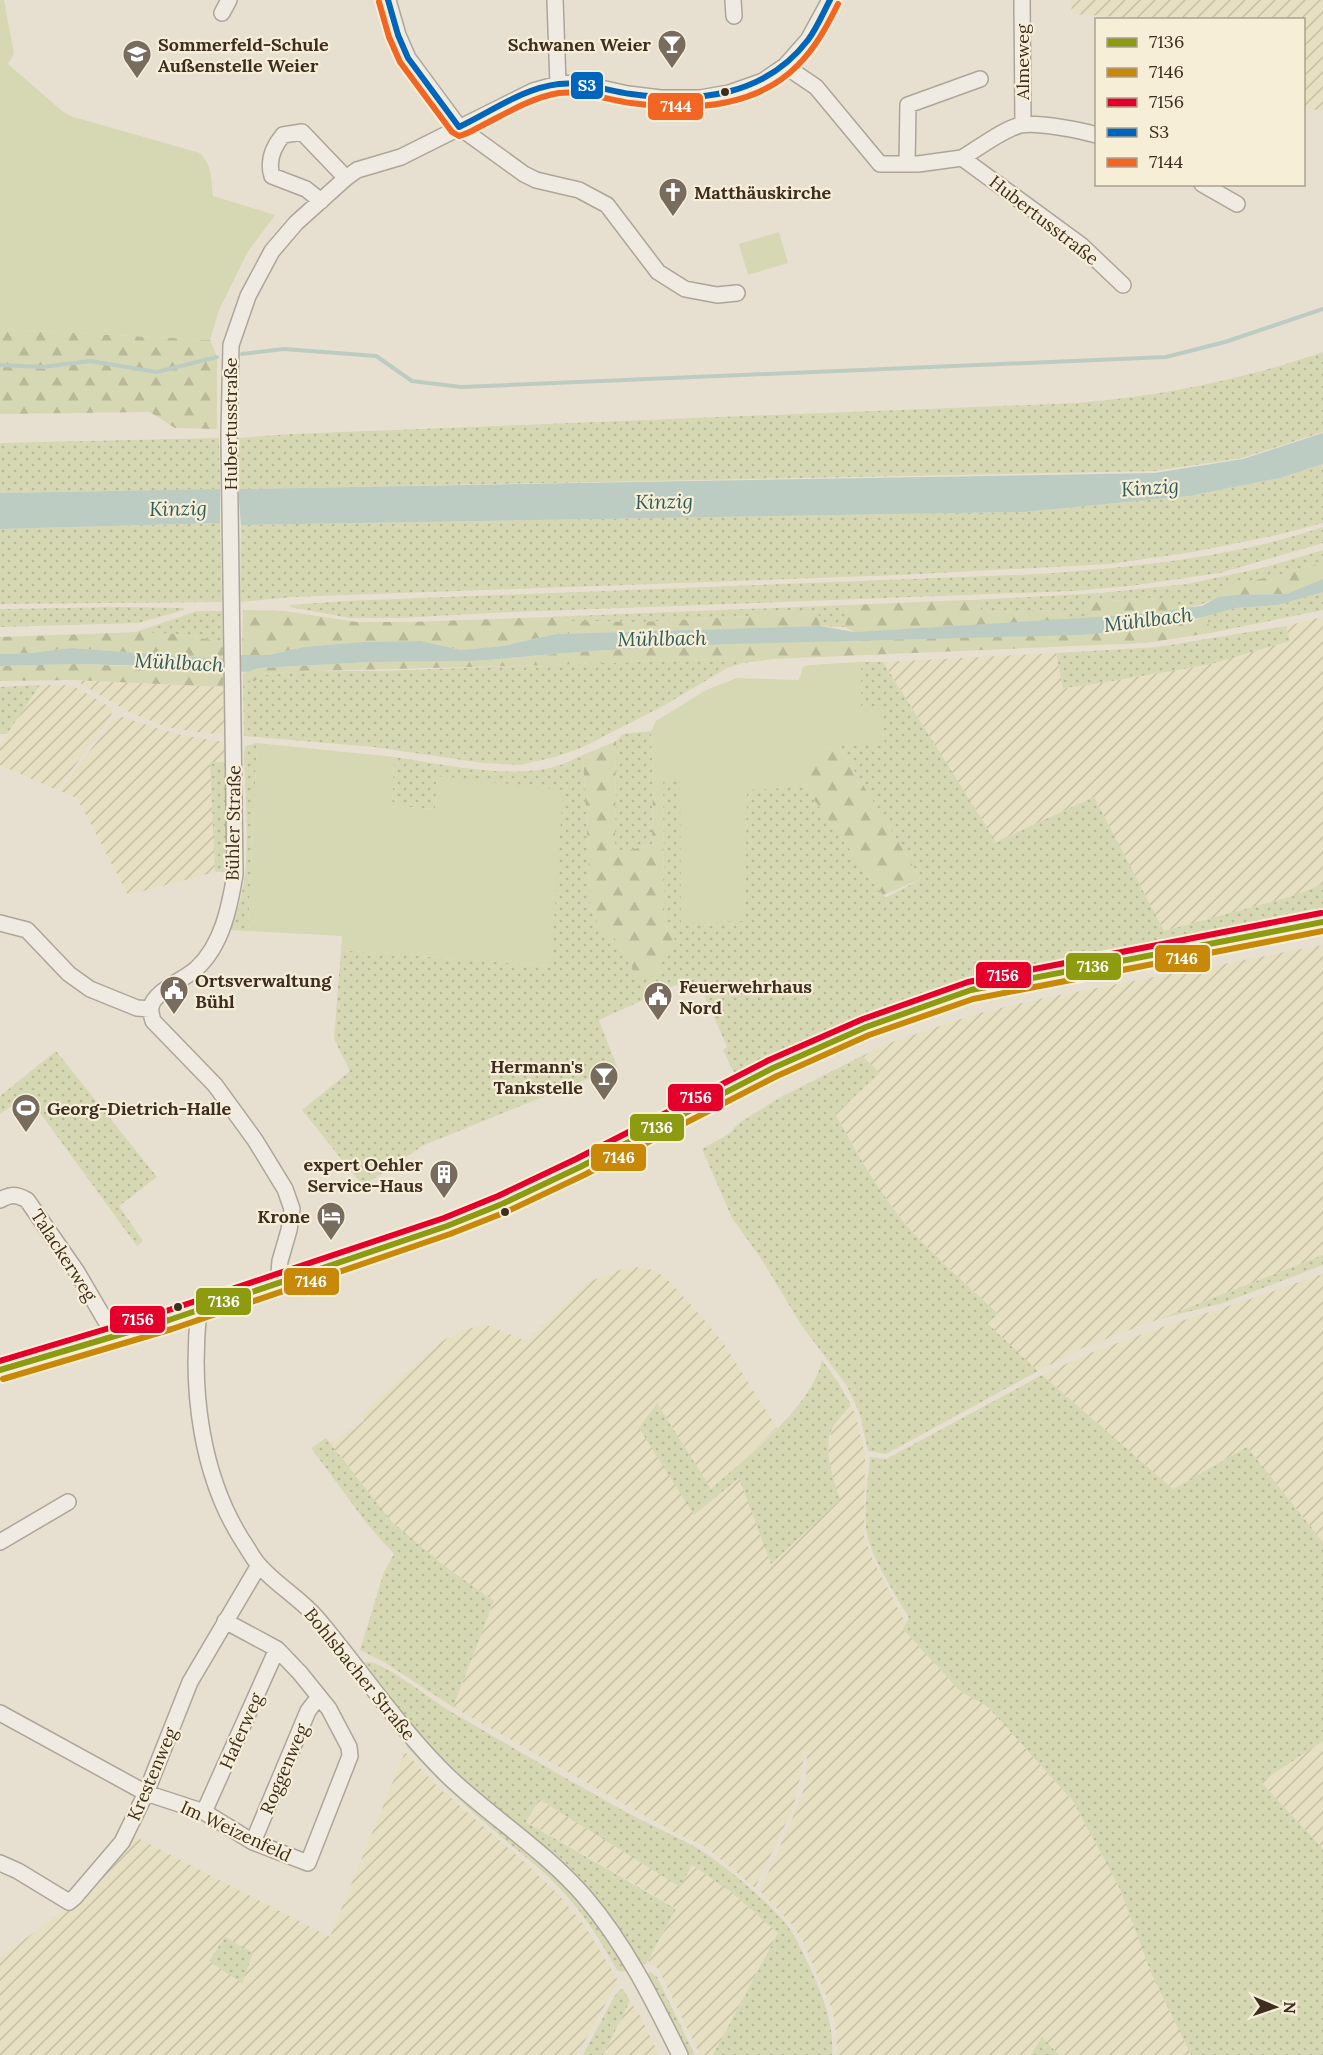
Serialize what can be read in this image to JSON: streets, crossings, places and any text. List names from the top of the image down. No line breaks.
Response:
{"streets":{"street":["Almeweg","Hubertusstraße","Bühler Straße","Talackerweg","Bohlsbacher Straße","Haferweg","Roggenweg","Krestenweg","Im Weizenfeld"]},"crossings":[["Hubertusstraße","Bühler Straße"],["Bohlsbacher Straße","Krestenweg"],["Haferweg","Im Weizenfeld"],["Roggenweg","Im Weizenfeld"],["Krestenweg","Im Weizenfeld"]],"water":["Kinzig","Mühlbach"],"places":{"bar":["Schwanen Weier","Hermann's Tankstelle"],"school or university":["Sommerfeld-Schule Außenstelle Weier"],"church":["Matthäuskirche"],"public building":["Ortsverwaltung Bühl","Feuerwehrhaus Nord"],"sports":["Georg-Dietrich-Halle"],"building":["expert Oehler Service-Haus"],"hotel":["Krone"]},"lines":["transit line S3","transit line 7144","transit line 7156","transit line 7136","transit line 7146"],"legend":["7136","7146","7156","S3","7144"],"north":"right"}
